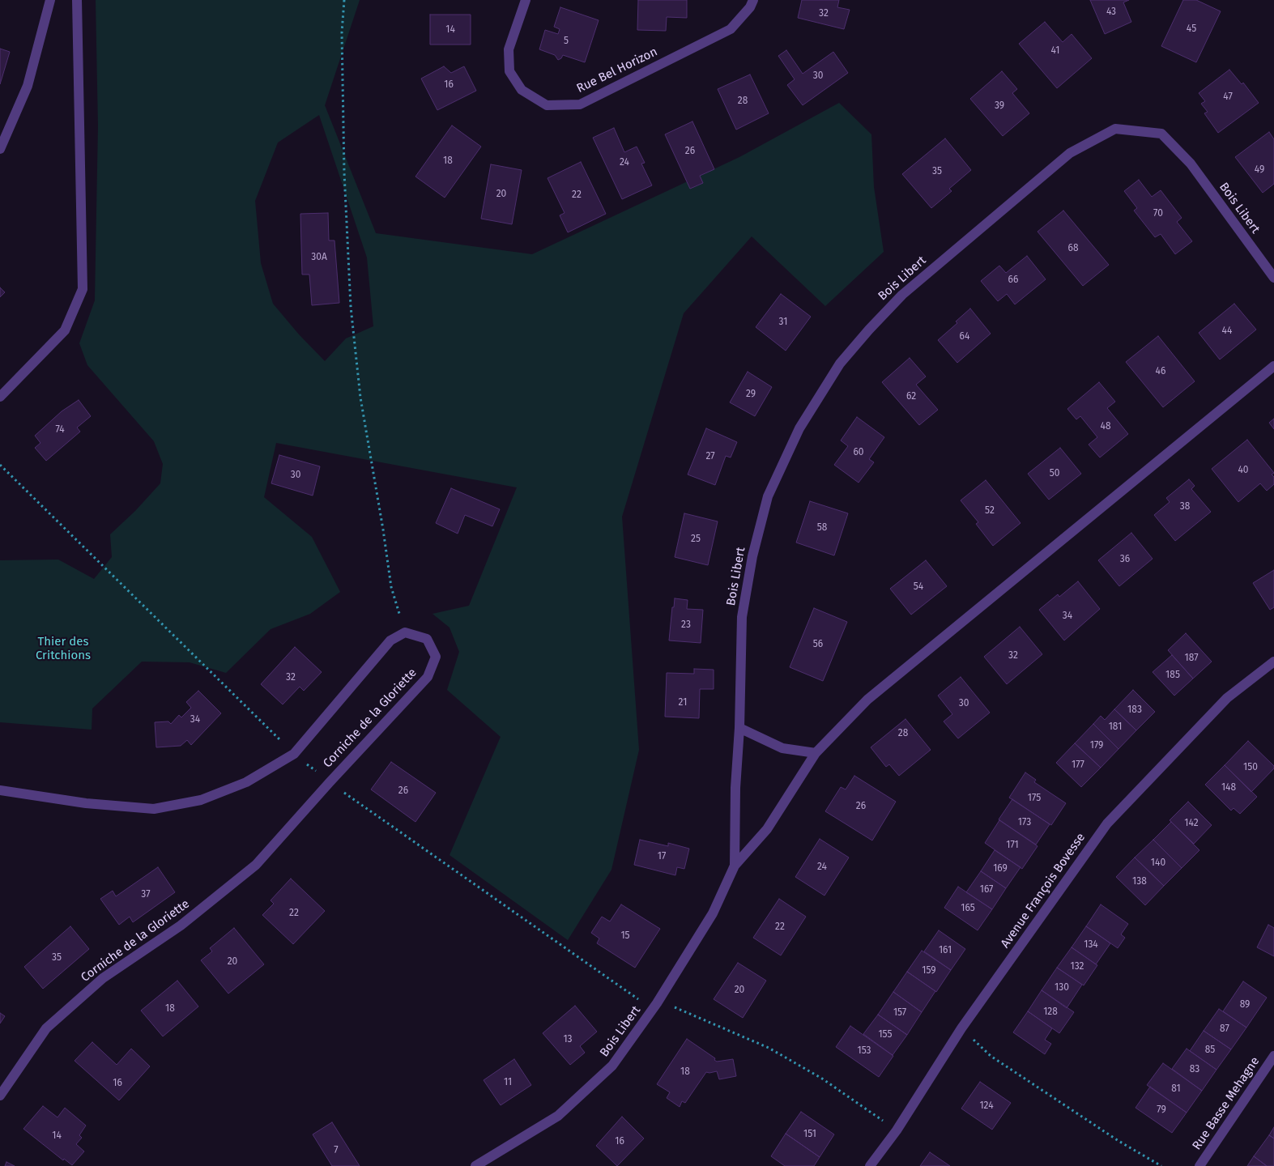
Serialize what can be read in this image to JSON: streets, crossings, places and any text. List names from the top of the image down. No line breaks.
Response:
{"streets":{"street":["Rue Bel Horizon","Bois Libert","Corniche de la Gloriette","Avenue François Bovesse","Rue Basse Mehagne"]},"parks":["Thier des Critchions"],"house_numbers":["43","32","45","14","5","41","30","16","47","28","39","26","18","24","49","35","20","22","70","68","30A","66","31","44","64","46","29","62","48","74","60","27","40","50","30","38","52","58","25","36","54","34","23","56","32","187","185","32","21","30","183","34","181","28","179","177","150","148","26","175","26","173","142","171","17","140","24","169","138","167","37","165","22","22","15","134","161","35","20","132","159","130","20","89","18","128","157","87","155","13","85","153","83","18","11","16","81","124","79","151","14","16","7"]}
